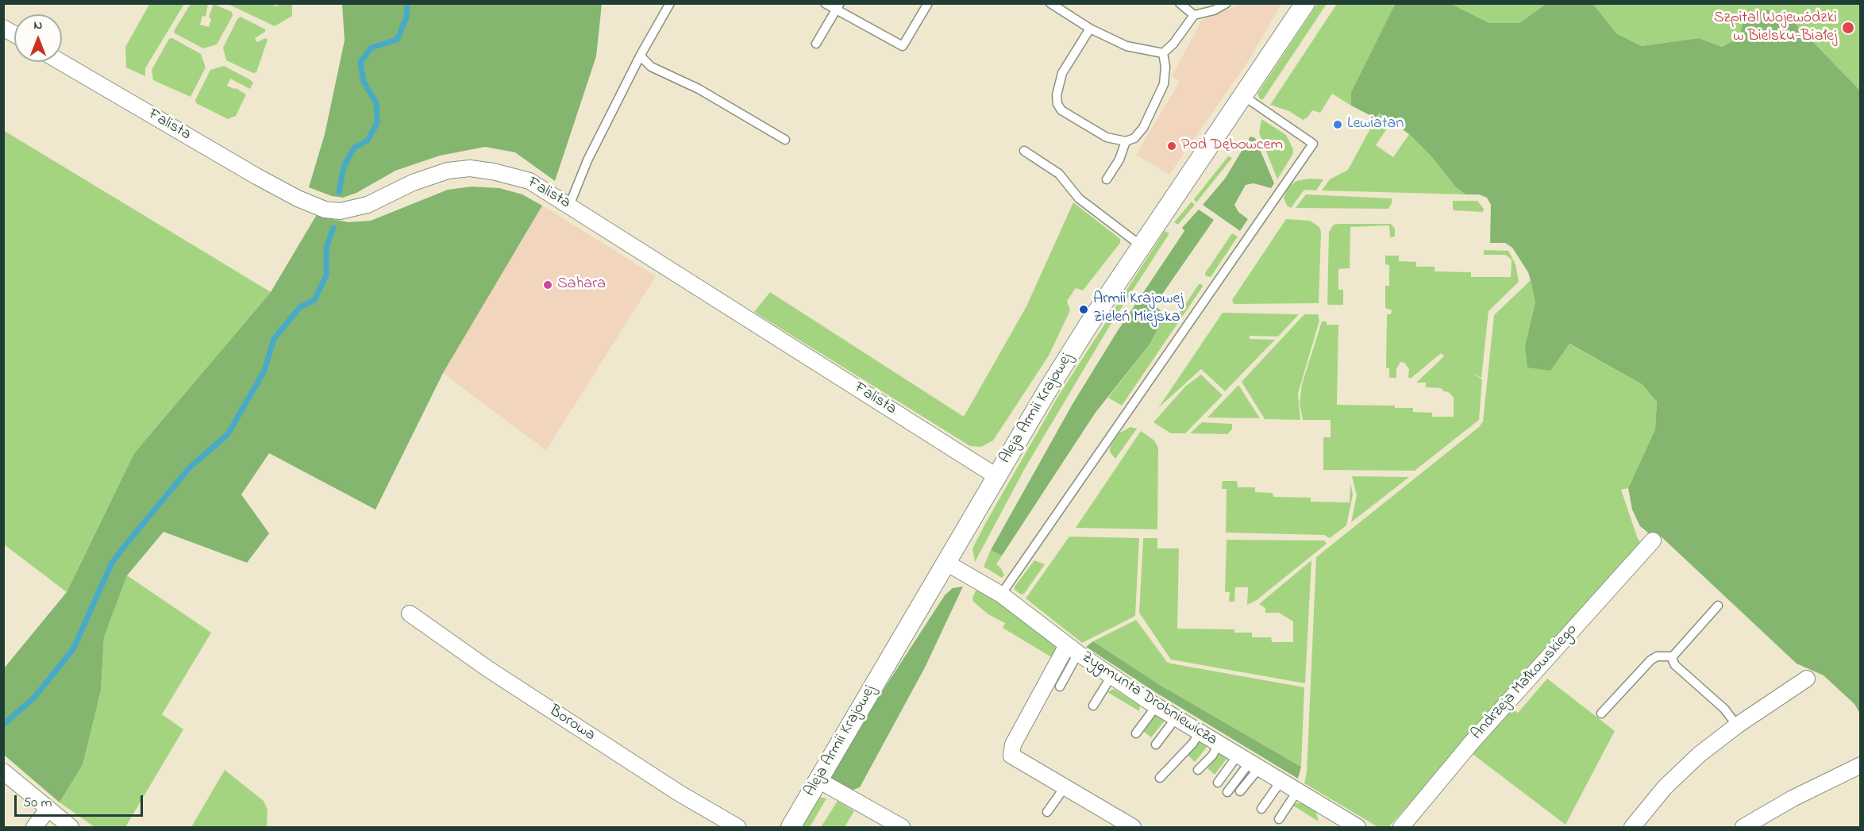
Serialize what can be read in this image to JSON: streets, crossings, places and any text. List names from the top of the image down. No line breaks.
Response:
{"streets":{"street":["Falista","Aleja Armii Krajowej","Andrzeja Małkowskiego","Zygmunta Drobniewicza","Borowa"]},"crossings":[["Falista","Aleja Armii Krajowej"],["Aleja Armii Krajowej","Zygmunta Drobniewicza"]],"places":["Szpital Wojewódzki w Bielsku-Białej","Lewiatan","Pod Dębowcem","Sahara","Armii Krajowej Zieleń Miejska"],"scale_bar":"50 m","north":"top"}
